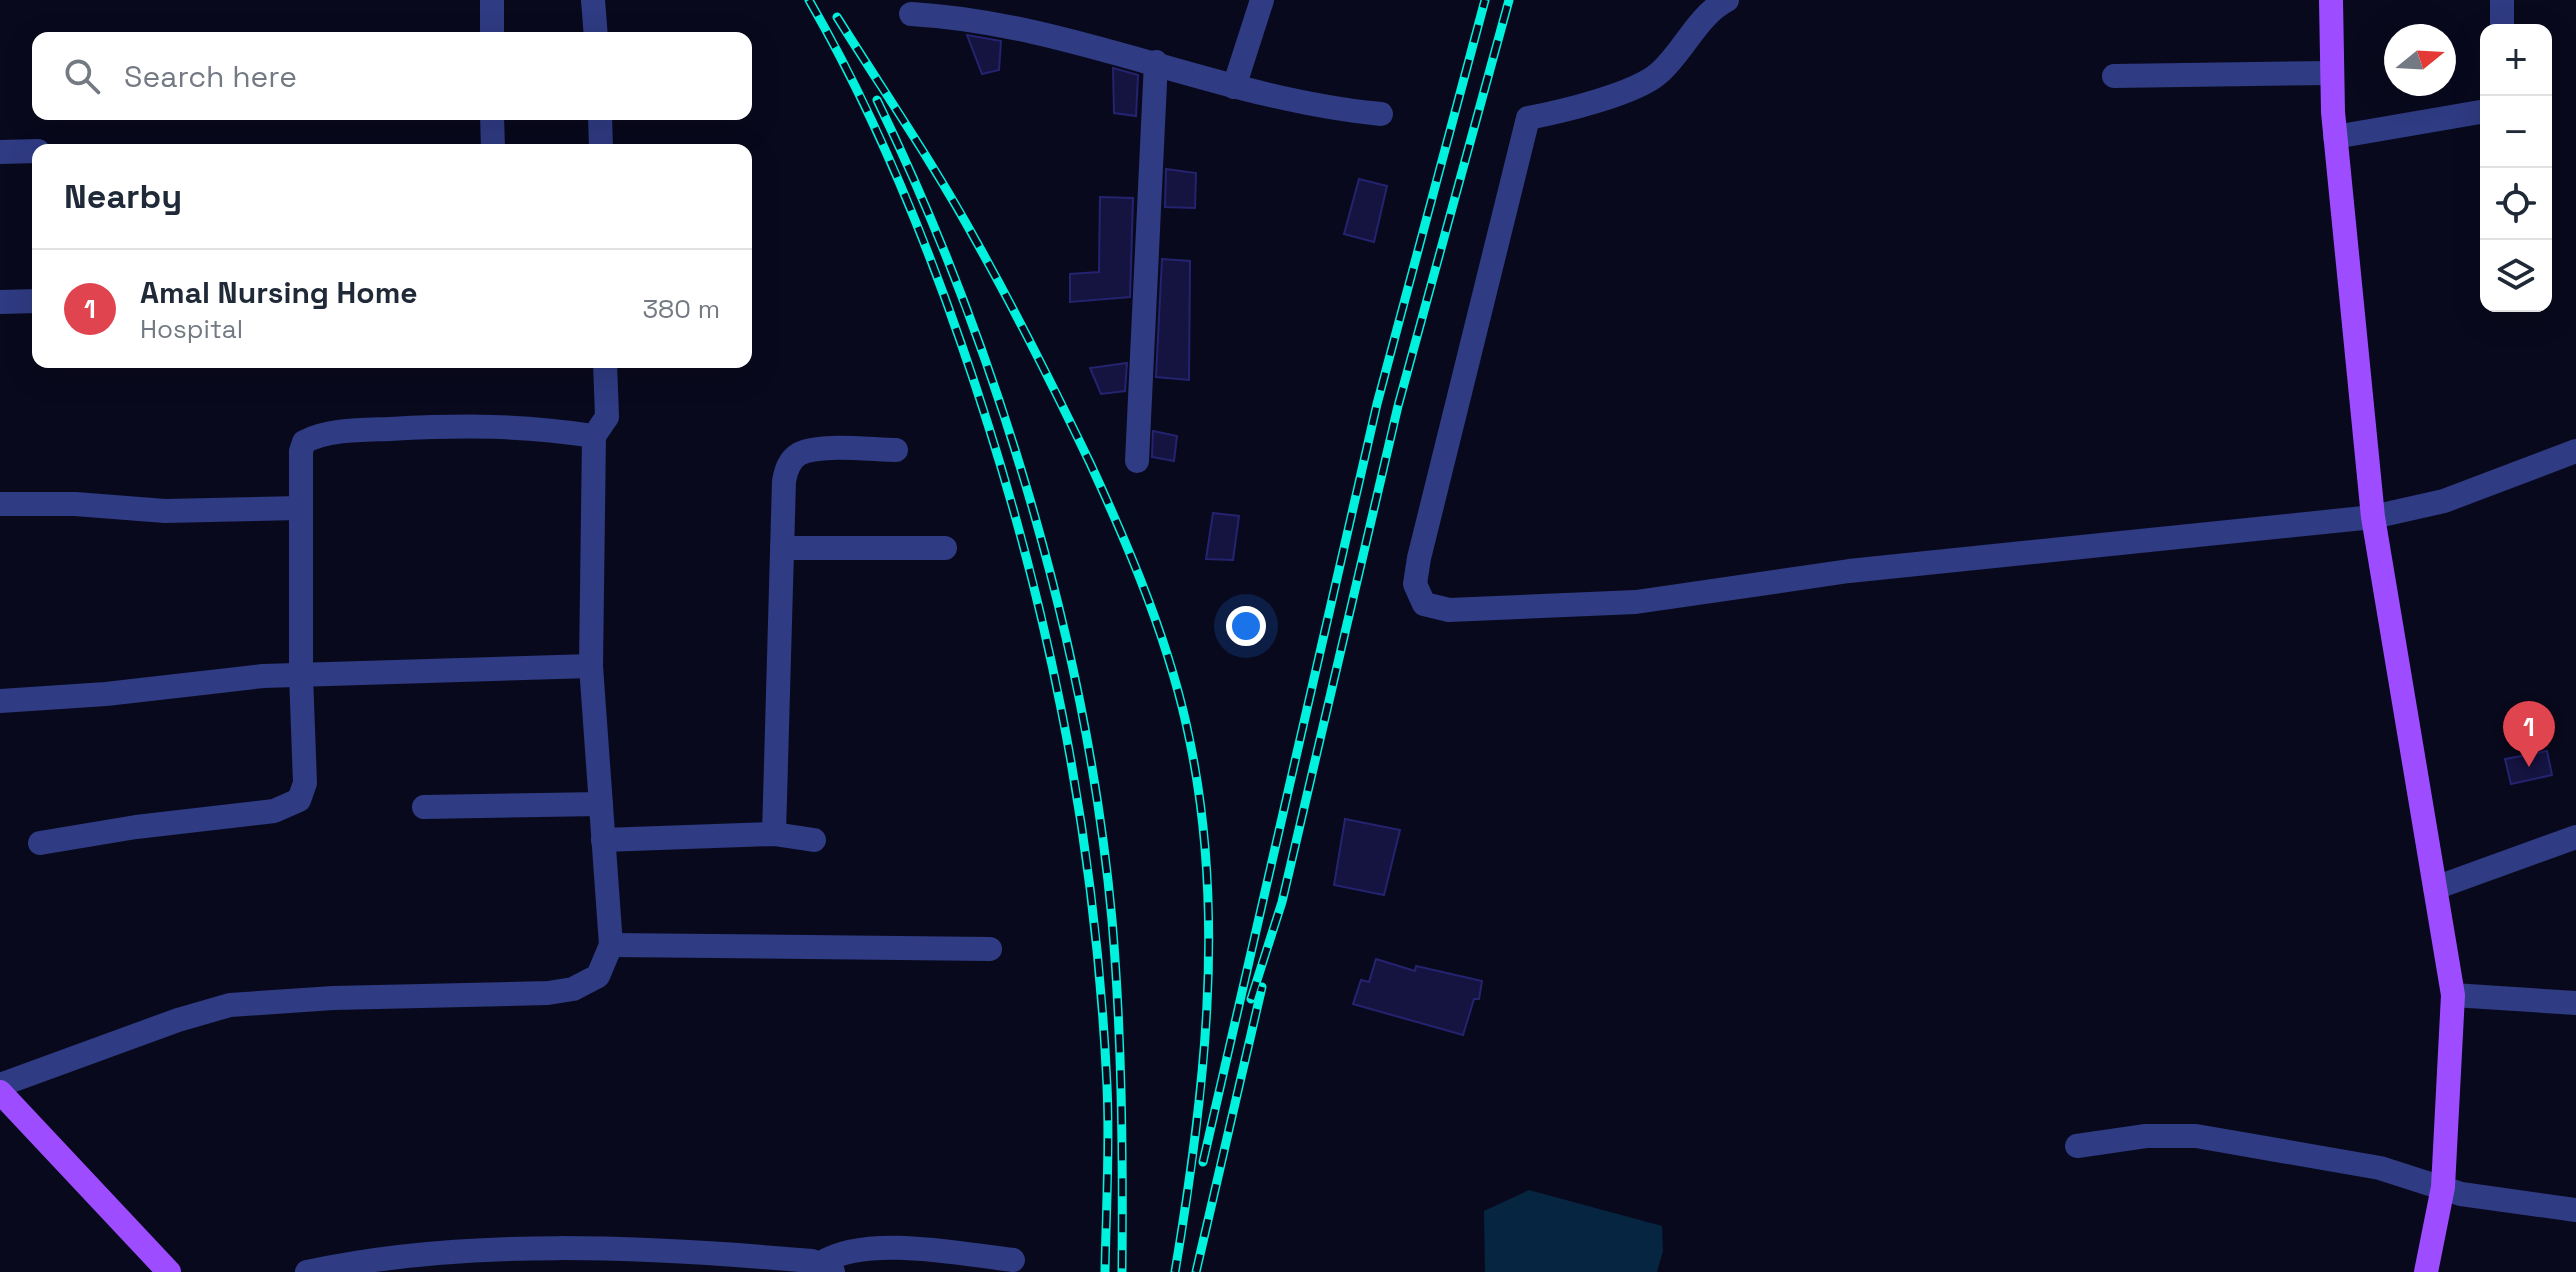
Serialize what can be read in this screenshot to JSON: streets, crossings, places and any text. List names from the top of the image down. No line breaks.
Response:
{"north":"right","page":{"map_buttons":["+","−"],"search":"Search here","heading":"Nearby","list":[{"mark":"1","name":"Amal Nursing Home","note":"Hospital","value":"380 m"}],"pins":"1"}}
